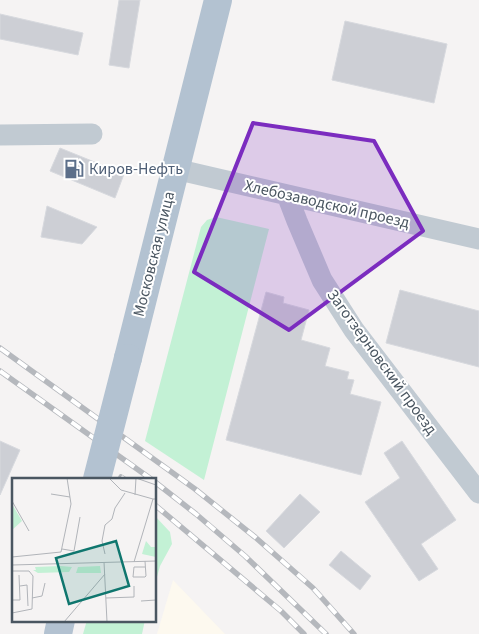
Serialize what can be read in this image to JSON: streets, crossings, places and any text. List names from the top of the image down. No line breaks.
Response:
{"streets":{"main road":["Московская улица"],"street":["Хлебозаводской проезд","Заготзерновский проезд"]},"crossings":[["Хлебозаводской проезд","Московская улица"],["Хлебозаводской проезд","Заготзерновский проезд"]],"places":{"fuel station":["Киров-Нефть"]}}
